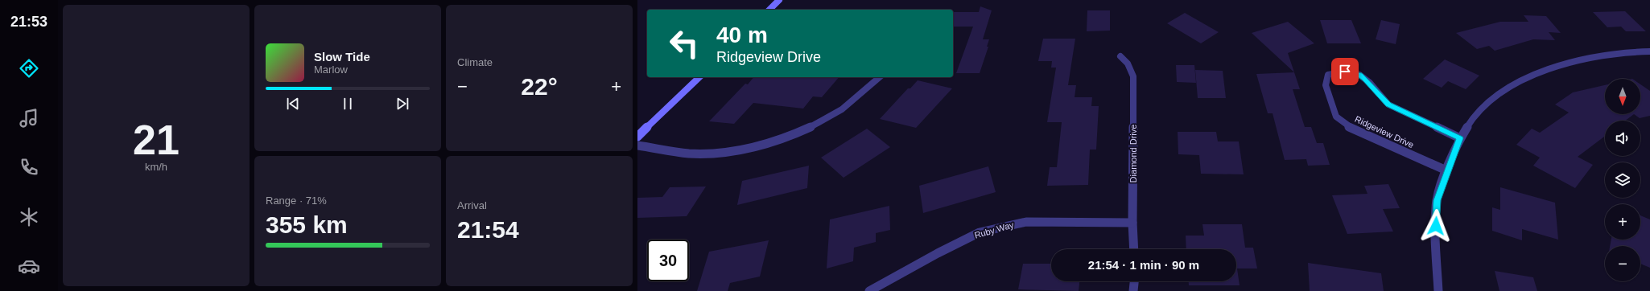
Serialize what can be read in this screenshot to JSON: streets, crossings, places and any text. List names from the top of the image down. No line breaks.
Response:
{"streets":{"street":["Ridgeview Drive","Diamond Drive","Ruby Way"]},"crossings":[["Diamond Drive","Ruby Way"]],"north":"bottom","page":{"tabs":"21:53","tile":[["21","km/h"],"Climate",["Range · 71%","355 km"],["Arrival","21:54"]],"turn":["40 m","Ridgeview Drive"],"song":["Slow Tide","Marlow"],"heat":["−","22°","+"],"map_buttons":["+","−"],"limit":"30","trip":"21:54 · 1 min · 90 m"}}
